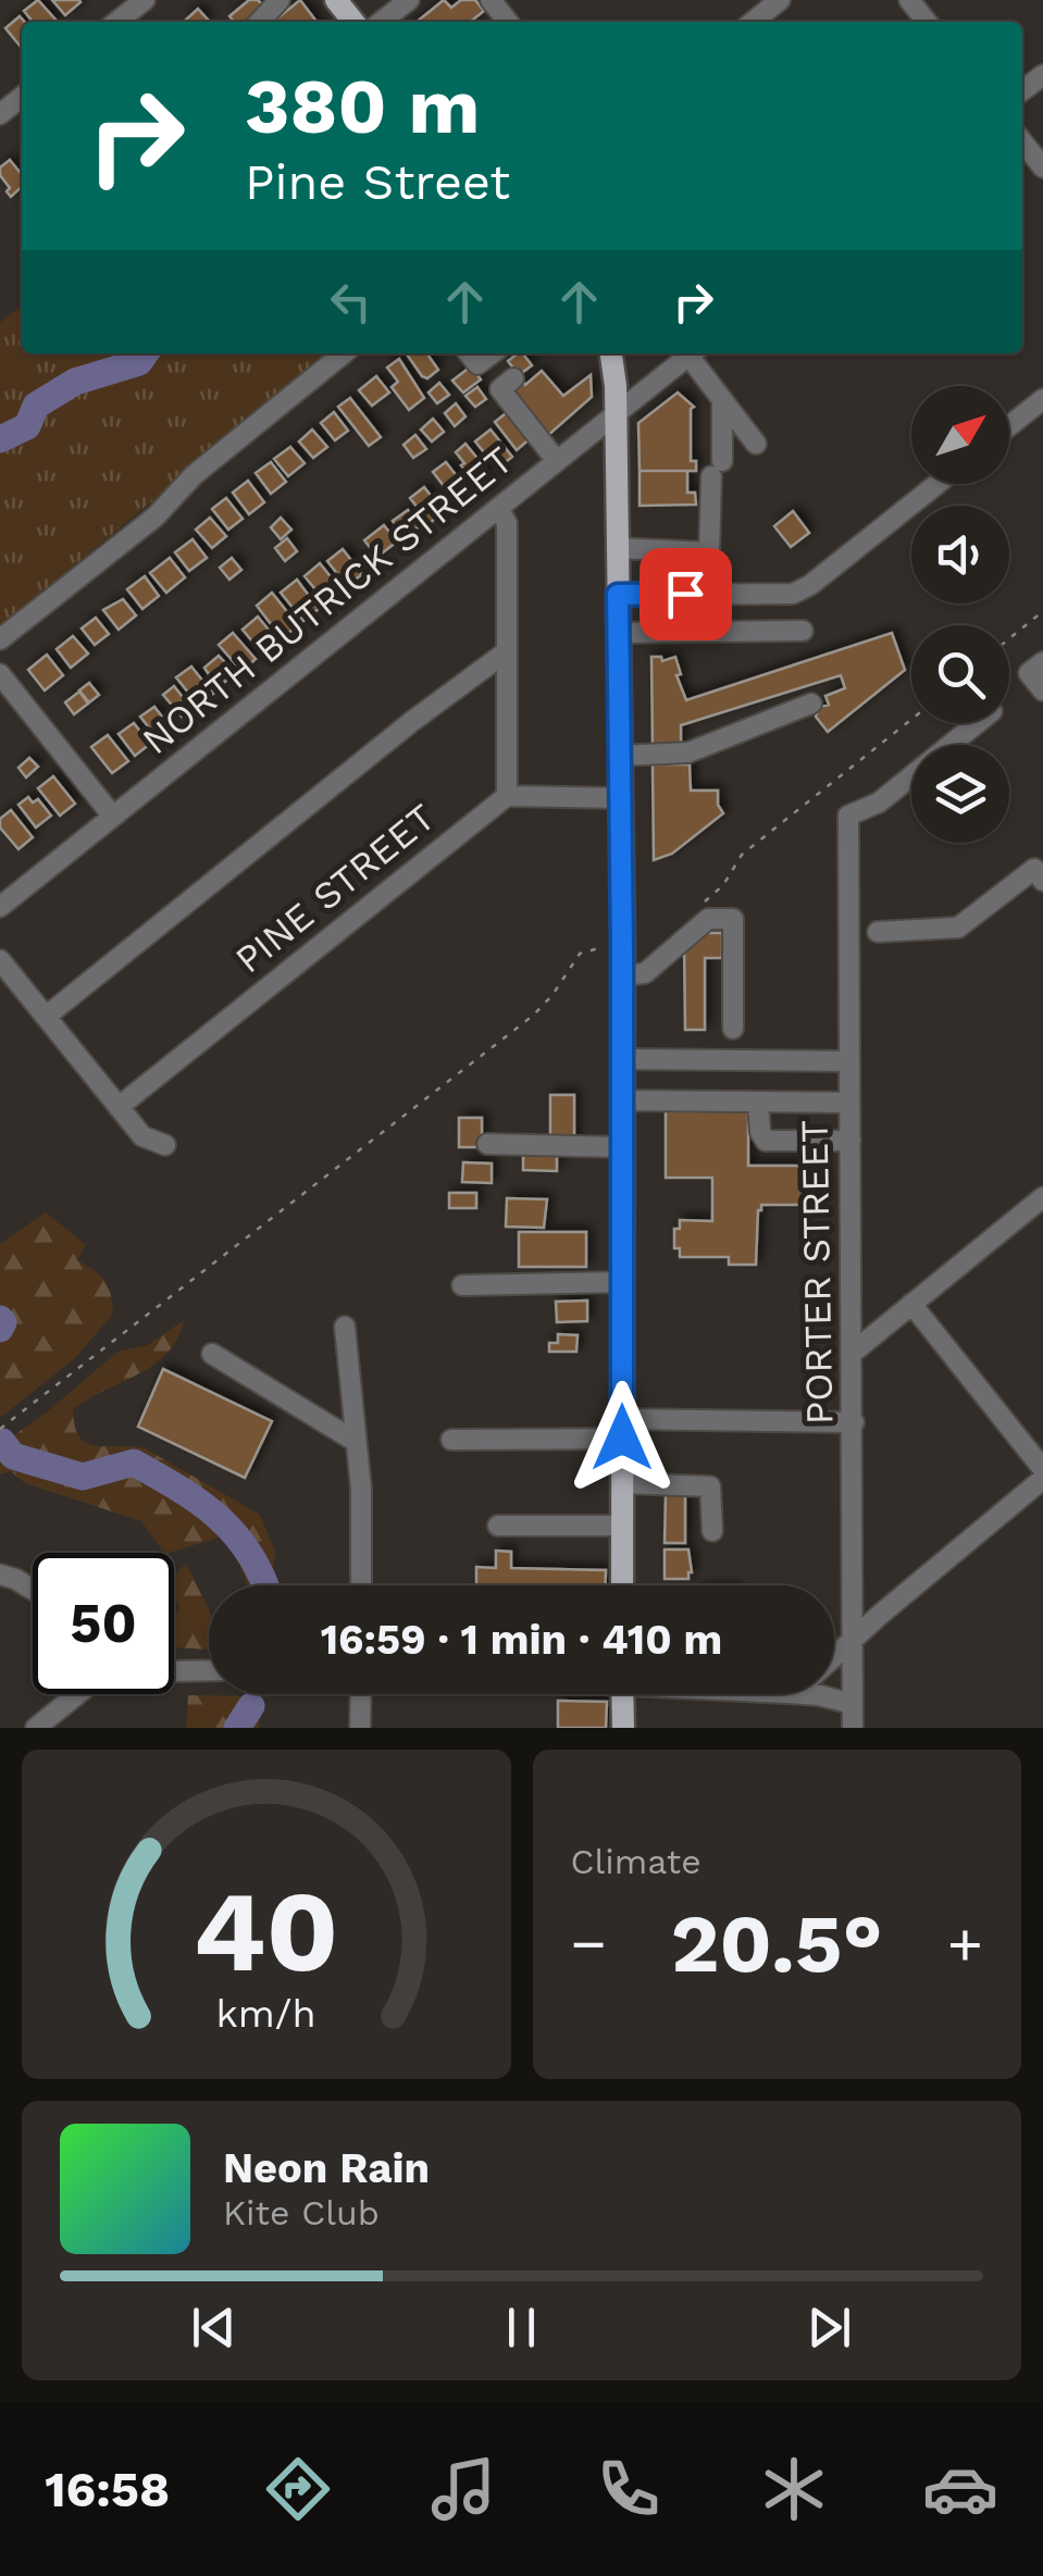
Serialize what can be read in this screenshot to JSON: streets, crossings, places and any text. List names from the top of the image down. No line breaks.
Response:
{"streets":{"street":["NORTH BUTRICK STREET","PINE STREET","PORTER STREET"]},"north":"top right","page":{"turn":["380 m","Pine Street"],"limit":"50","trip":"16:59 · 1 min · 410 m","tile":"Climate","heat":["−","20.5°","+"],"song":["Neon Rain","Kite Club"],"tabs":"16:58","gauge":["40","km/h"]}}
